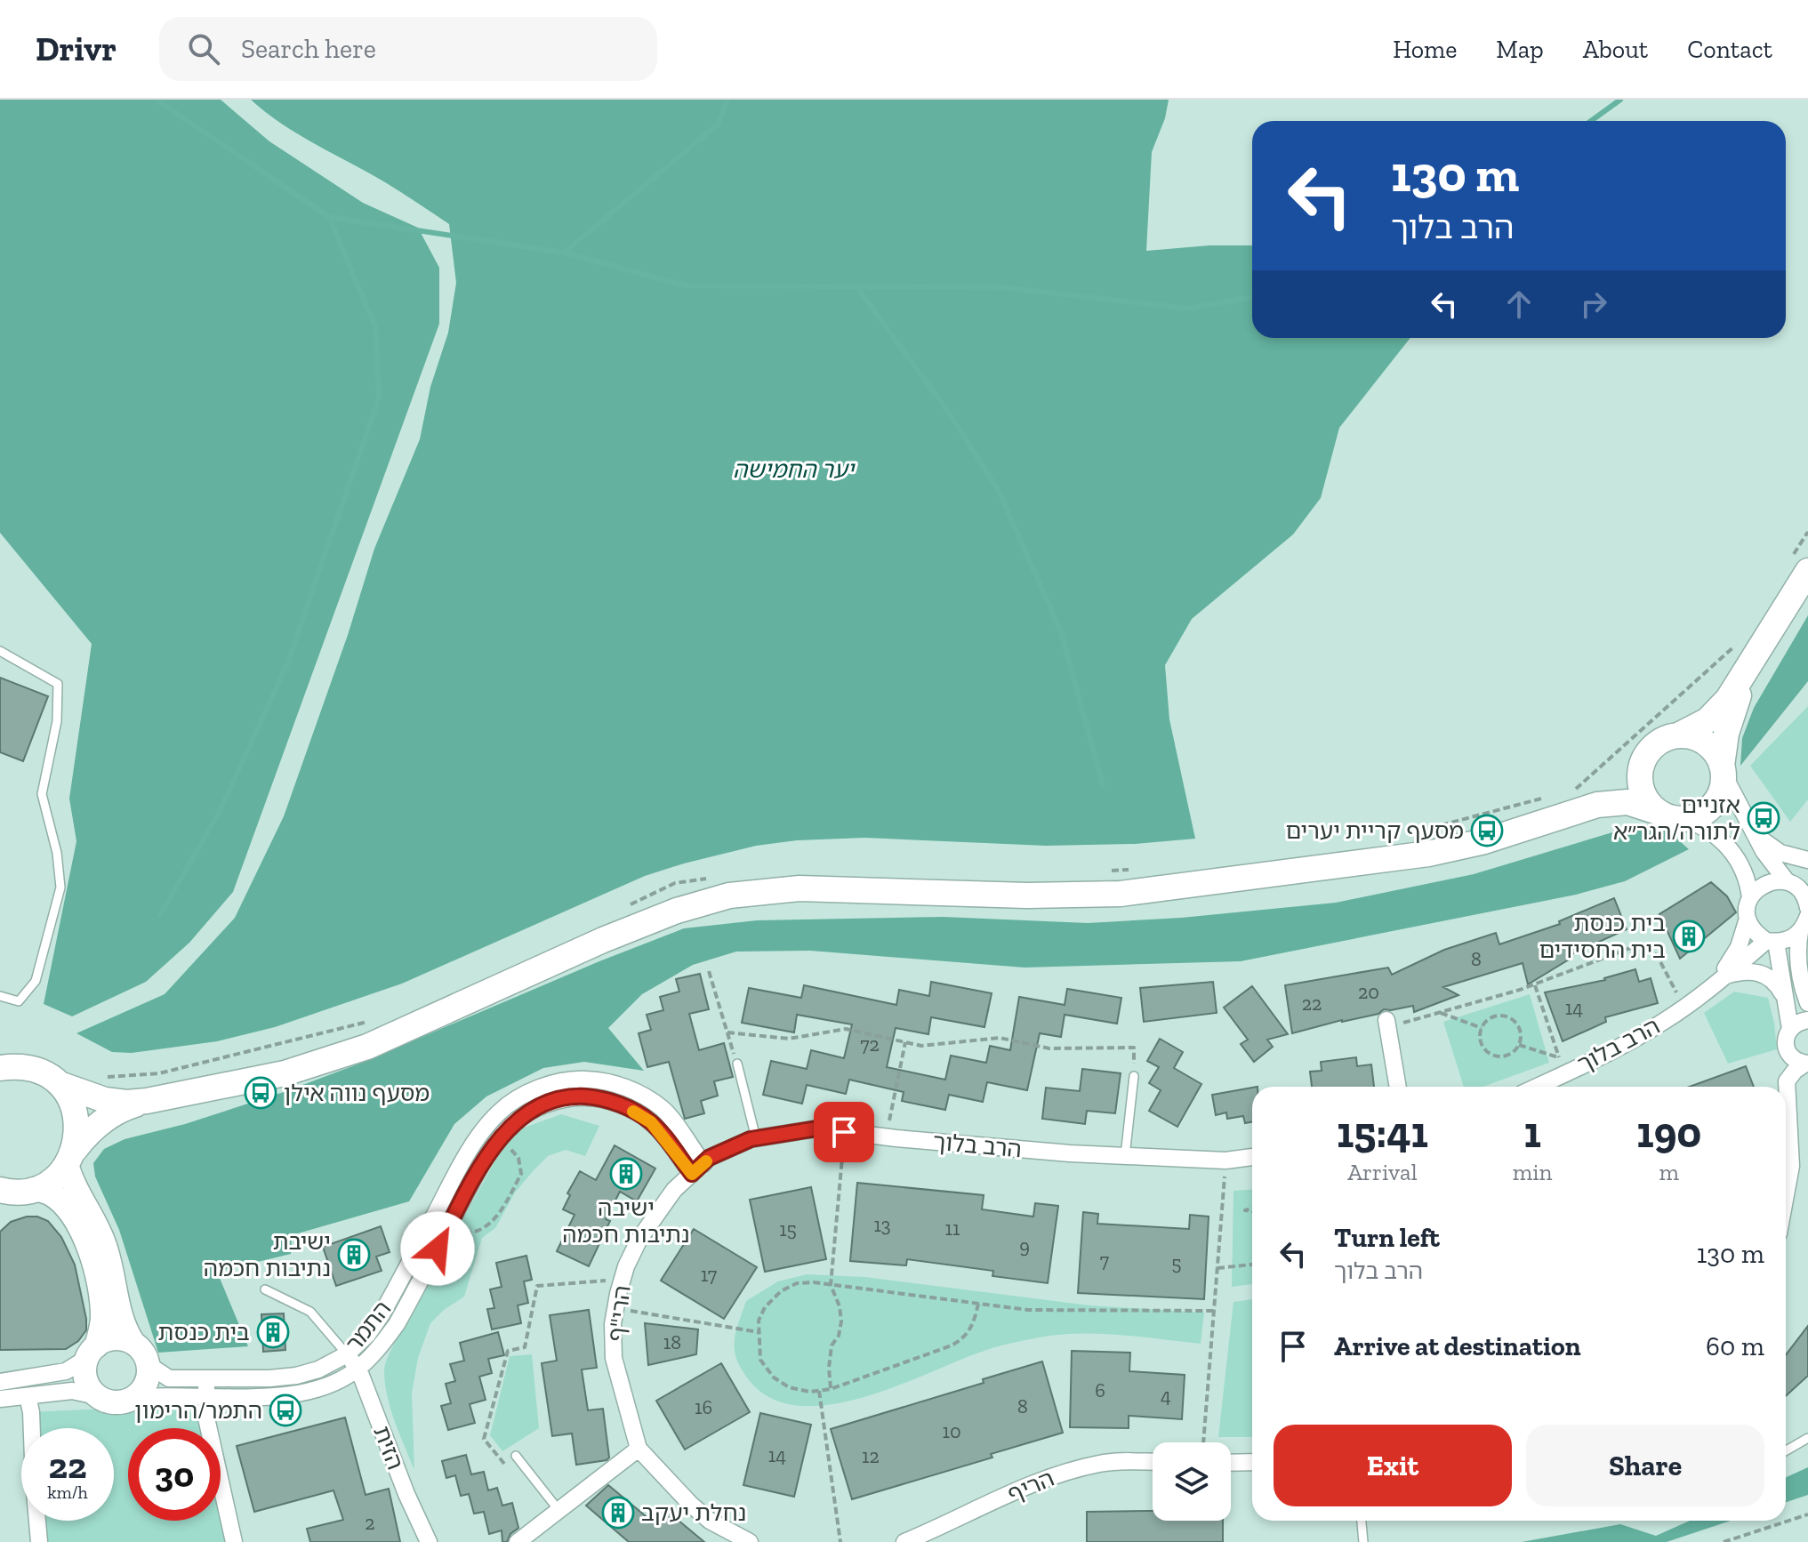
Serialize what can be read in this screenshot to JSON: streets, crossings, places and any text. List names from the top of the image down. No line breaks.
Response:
{"streets":{"street":["הרב בלוך","הרי\"ף","התמר","הזית","הריף"]},"crossings":[["הרב בלוך","הרי\"ף"],["הרב בלוך","התמר"],["התמר","הזית"]],"parks":["יער החמישה"],"places":{"bus stop":["אזניים לתורה/הגר״א","מסעף קריית יערים","מסעף נווה אילן","התמר/הרימון"],"building":["בית כנסת בית החסידים","ישיבה נתיבות חכמה","ישיבת נתיבות חכמה","בית כנסת","נחלת יעקב"]},"house_numbers":["8","20","22","14","72","13","11","15","9","7","5","17","18","6","4","8","16","10","14","12","2"],"page":{"header":"Drivr","search":"Search here","nav":["Home","Map","About","Contact"],"turn":["130 m","הרב בלוך"],"eta":["15:41","Arrival","1","min","190","m"],"list":[{"name":"Turn left","note":"הרב בלוך","value":"130 m"},{"name":"Arrive at destination","value":"60 m"}],"buttons":["Exit","Share"],"speed":"22 km/h","limit":"30"}}
